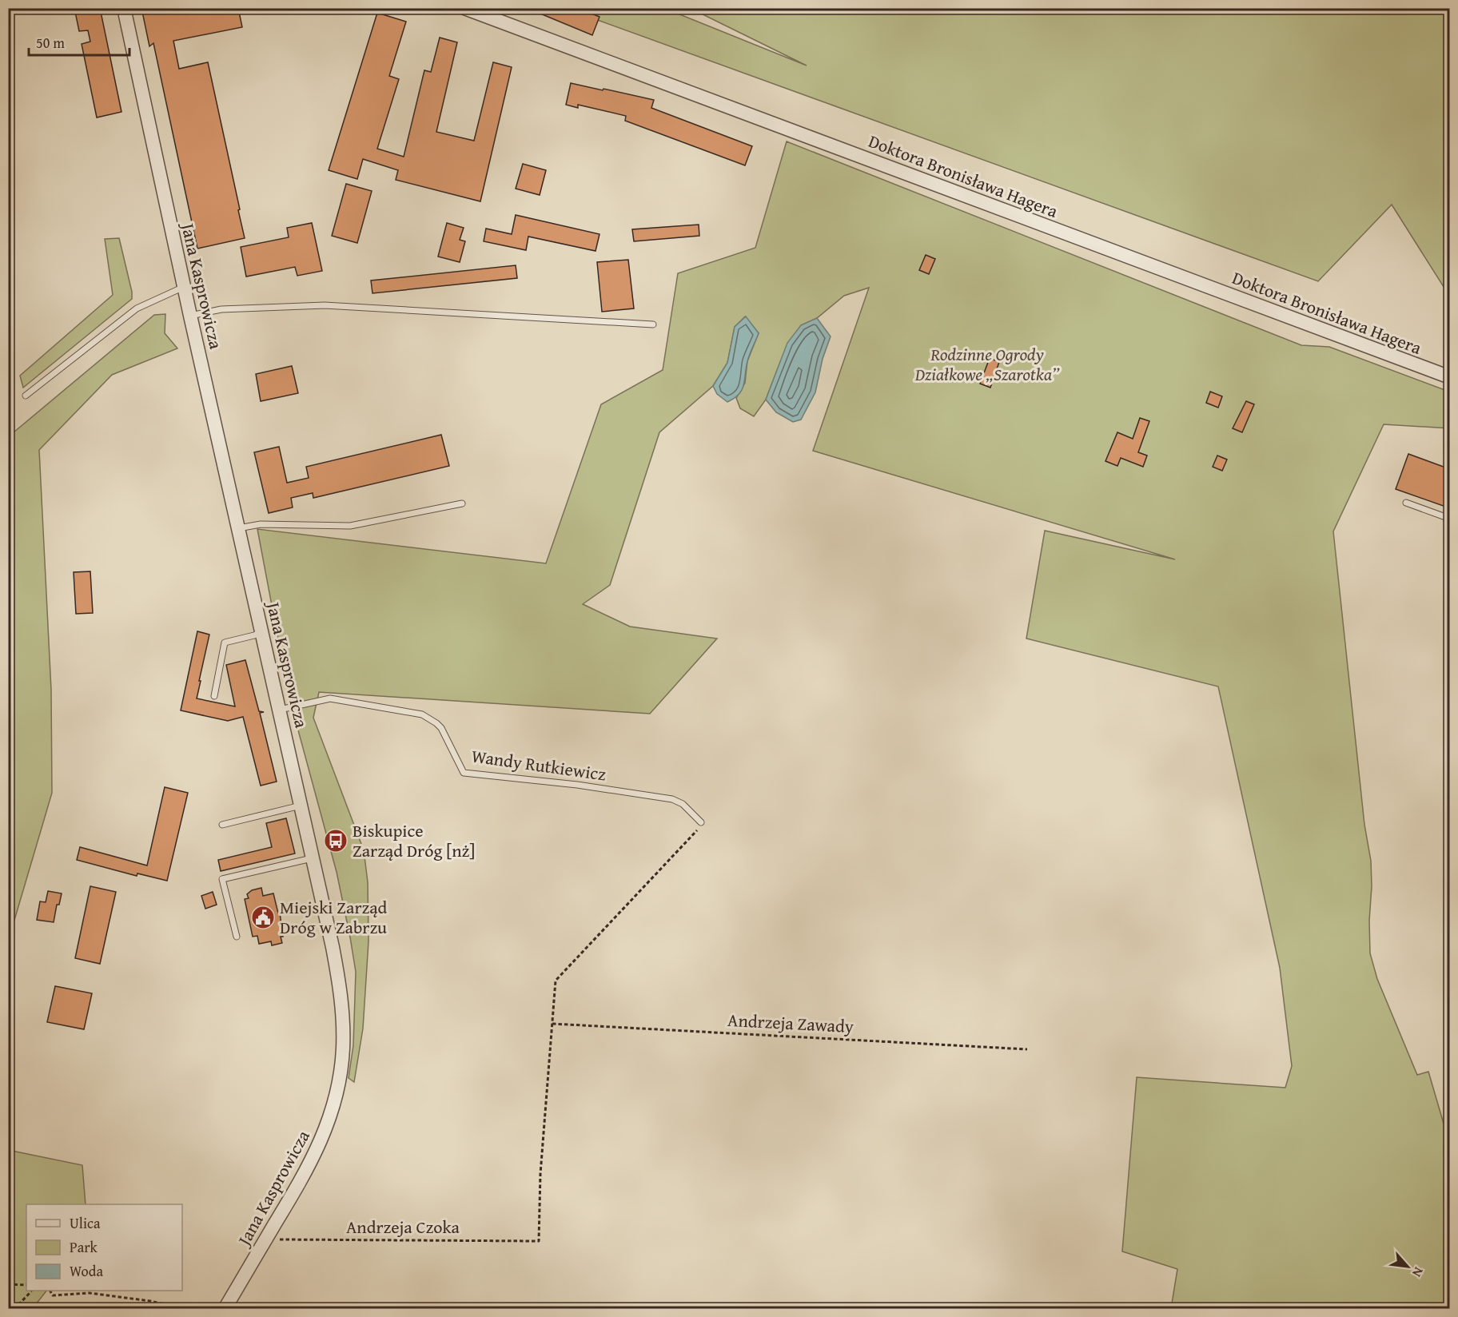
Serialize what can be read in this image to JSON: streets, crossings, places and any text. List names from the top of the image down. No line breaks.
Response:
{"streets":{"street":["Doktora Bronisława Hagera","Jana Kasprowicza"],"lane":["Wandy Rutkiewicz"],"path":["Andrzeja Zawady","Andrzeja Czoka"]},"crossings":[["Jana Kasprowicza","Wandy Rutkiewicz"],["Jana Kasprowicza","Andrzeja Czoka"],["Andrzeja Zawady","Andrzeja Czoka"]],"parks":["Rodzinne Ogrody Działkowe „Szarotka”"],"places":{"bus stop":["Biskupice Zarząd Dróg [nż]"],"public building":["Miejski Zarząd Dróg w Zabrzu"]},"legend":["Ulica","Park","Woda"],"scale_bar":"50 m","north":"bottom right"}
